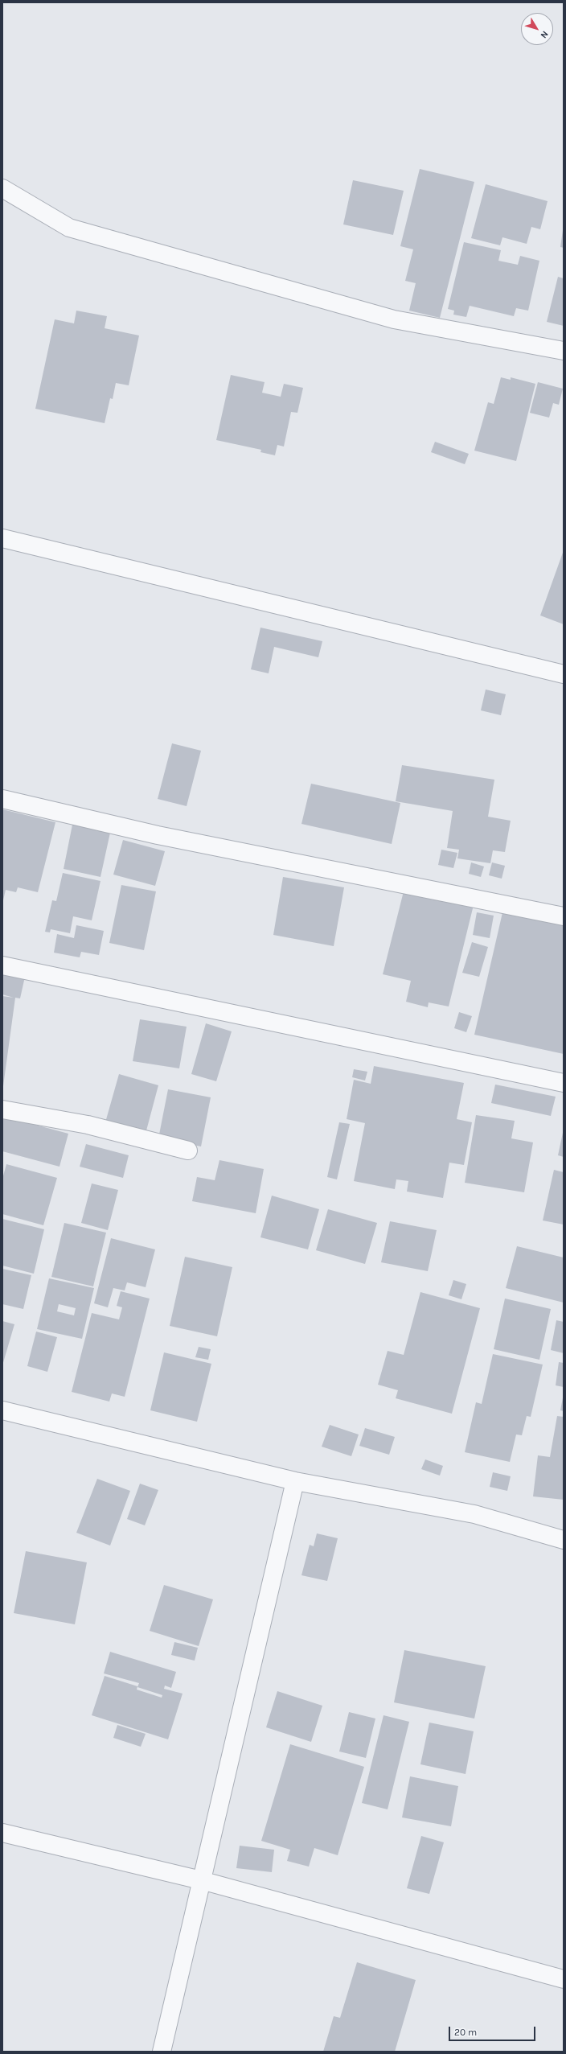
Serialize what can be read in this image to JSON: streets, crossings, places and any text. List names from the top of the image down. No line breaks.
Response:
{"scale_bar":"20 m","north":"bottom right"}
